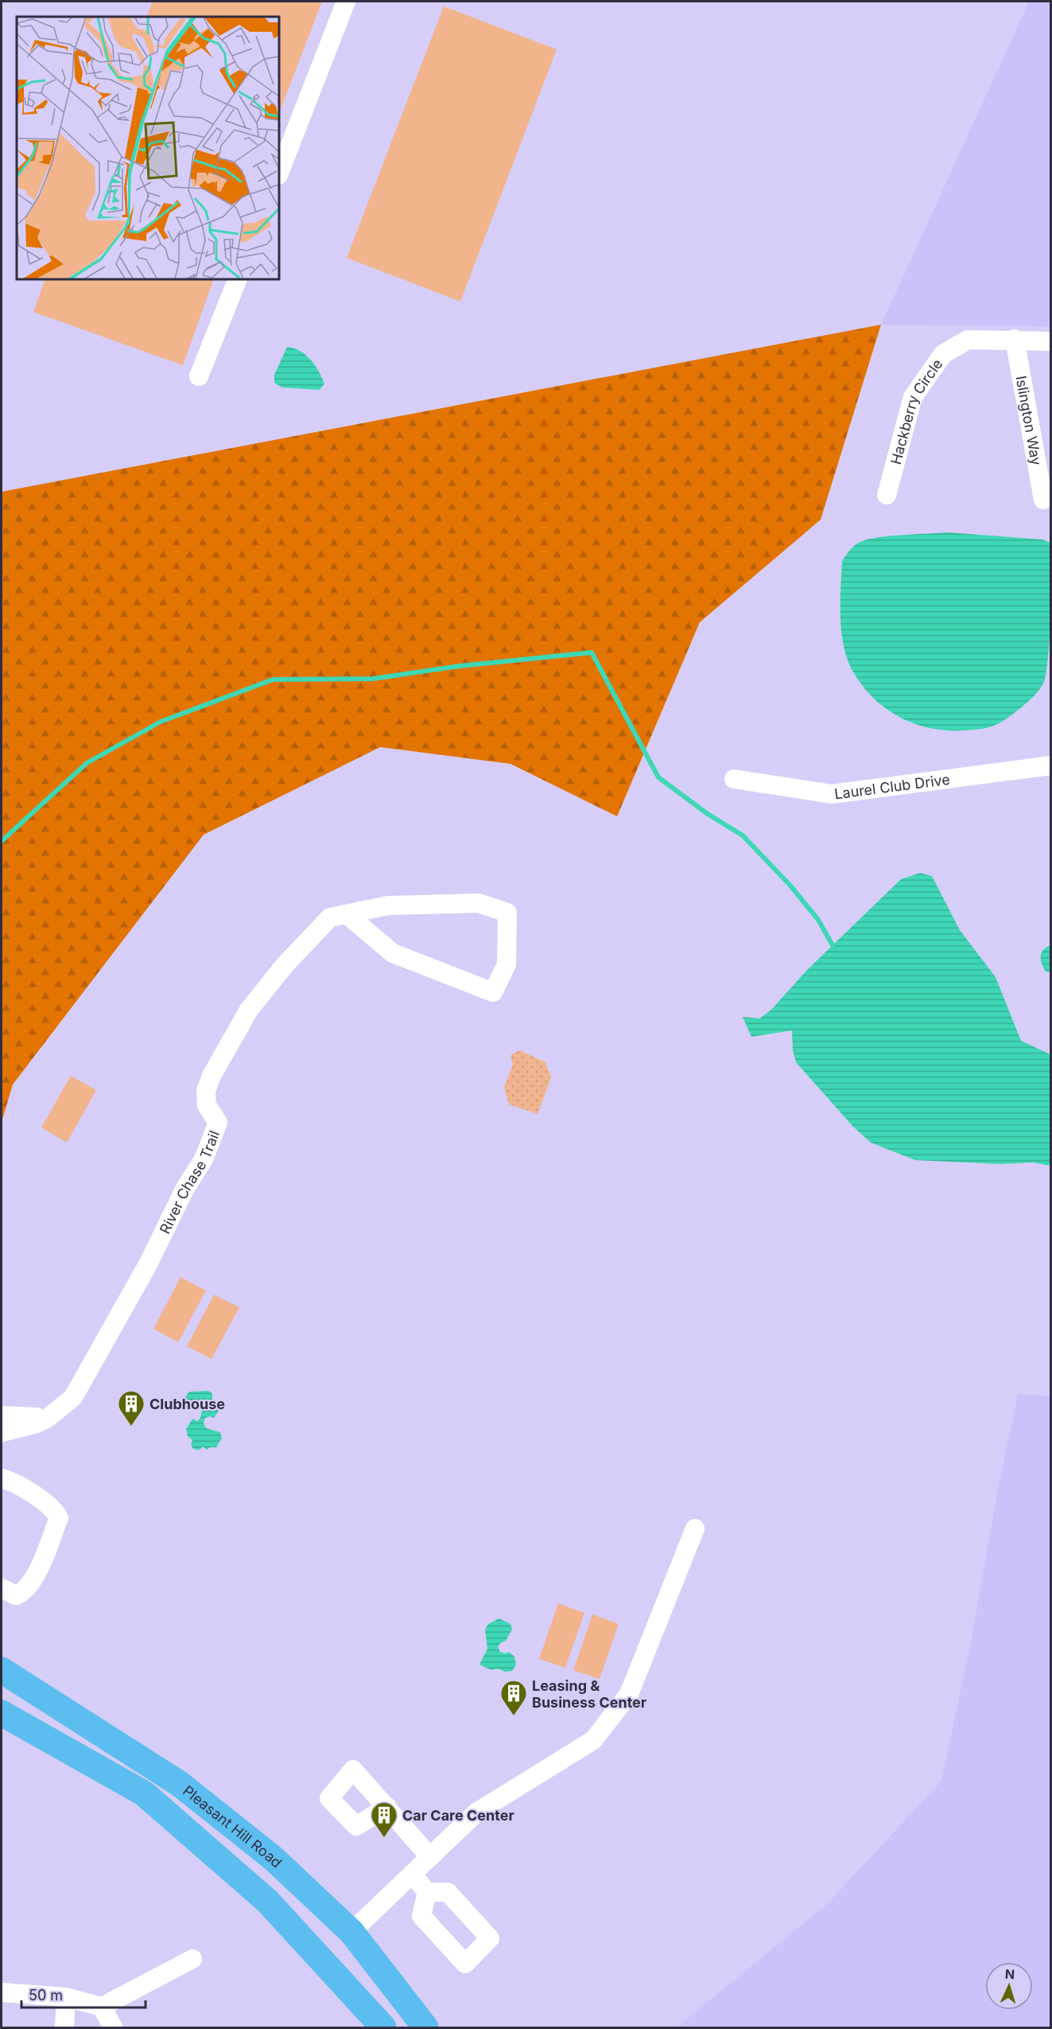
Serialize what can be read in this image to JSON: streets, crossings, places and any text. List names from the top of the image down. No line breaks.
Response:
{"streets":{"highway":["Pleasant Hill Road"],"street":["Hackberry Circle","Islington Way","Laurel Club Drive","River Chase Trail"]},"crossings":[["Hackberry Circle","Islington Way"]],"places":{"building":["Clubhouse","Leasing & Business Center","Car Care Center"]},"scale_bar":"50 m","north":"top"}
